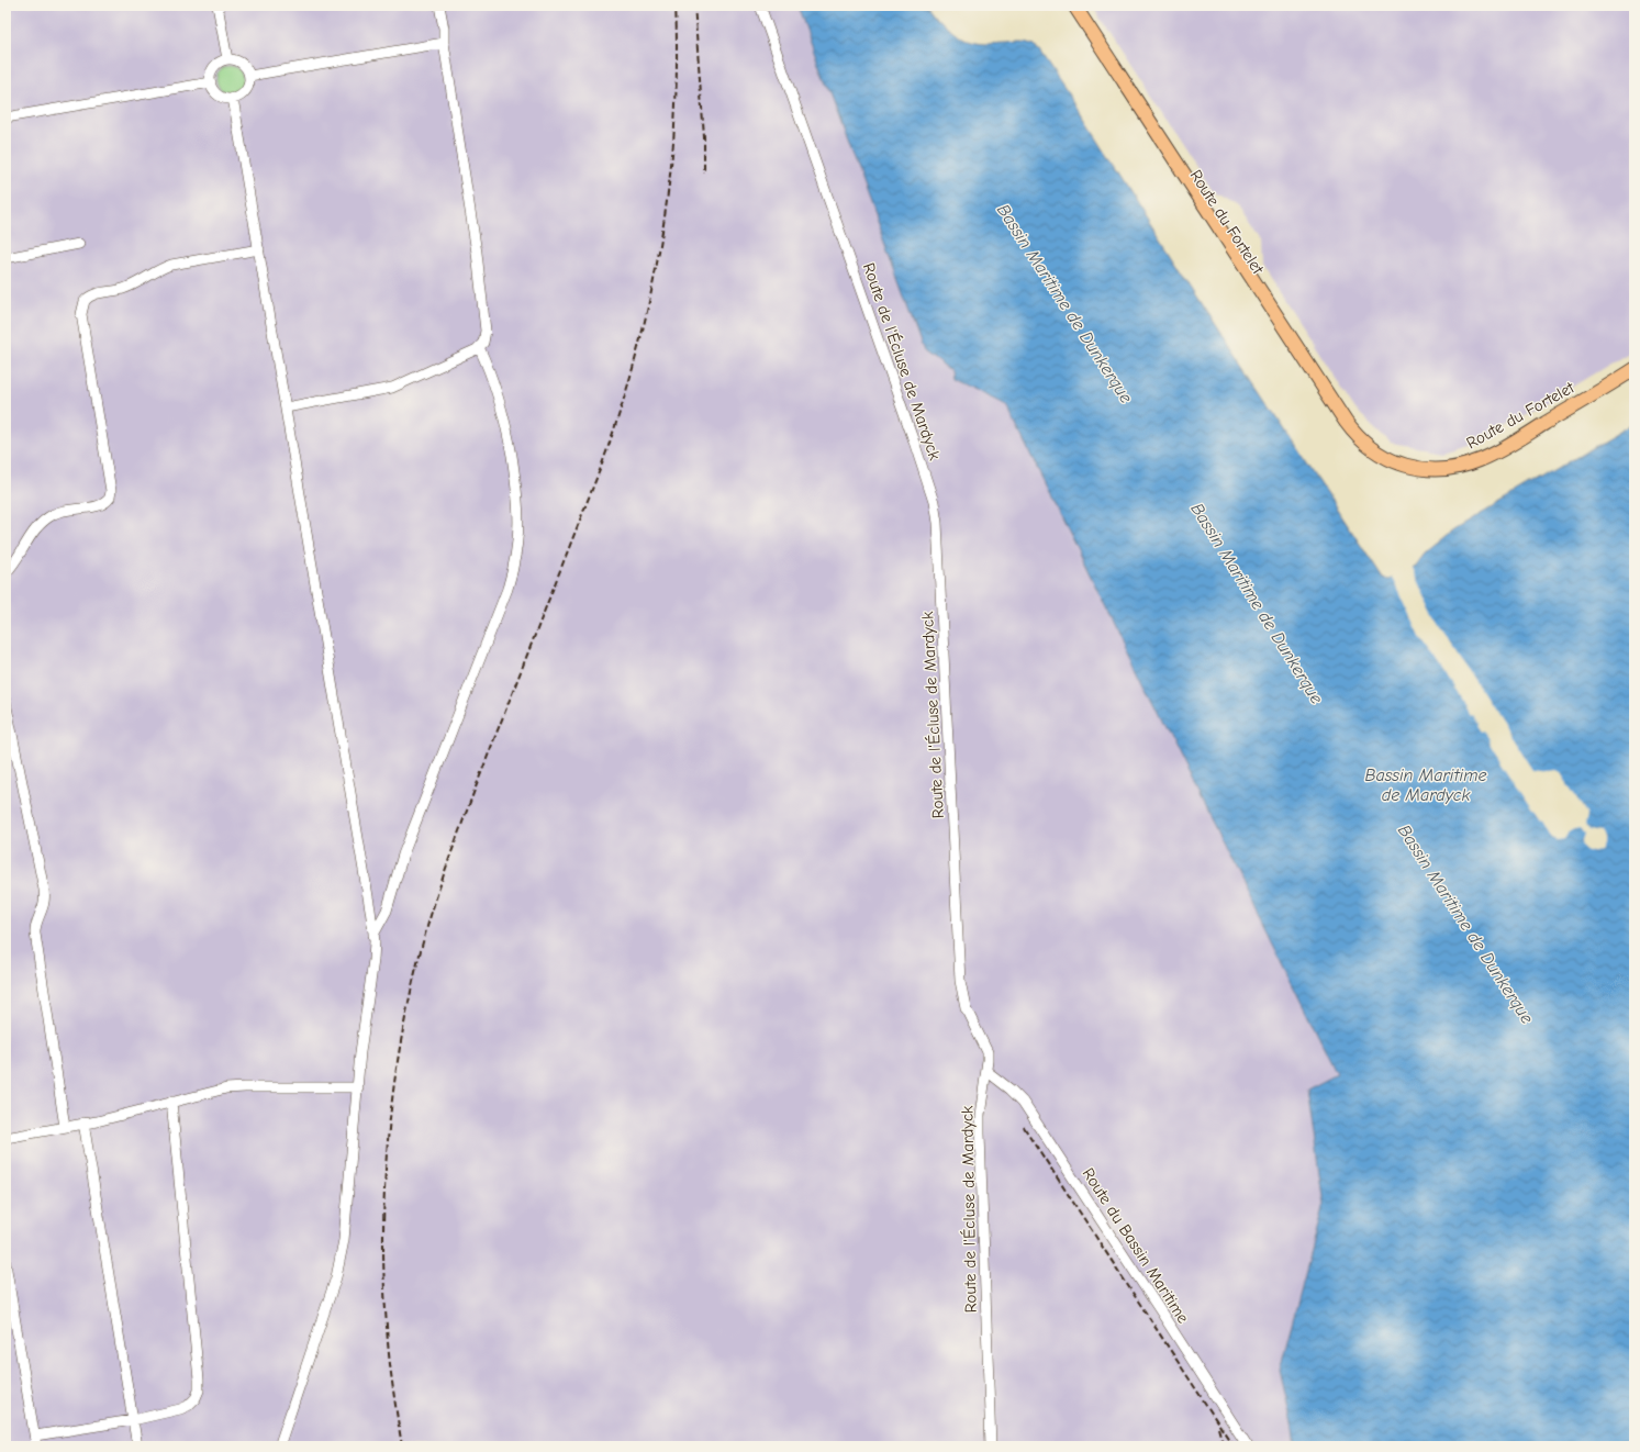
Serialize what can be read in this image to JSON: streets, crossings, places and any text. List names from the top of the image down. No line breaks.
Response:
{"streets":{"main road":["Route du Fortelet"],"street":["Route de l'Écluse de Mardyck","Route du Bassin Maritime"]},"crossings":[["Route de l'Écluse de Mardyck","Route du Bassin Maritime"]],"water":["Bassin Maritime de Dunkerque","Bassin Maritime de Mardyck"]}
